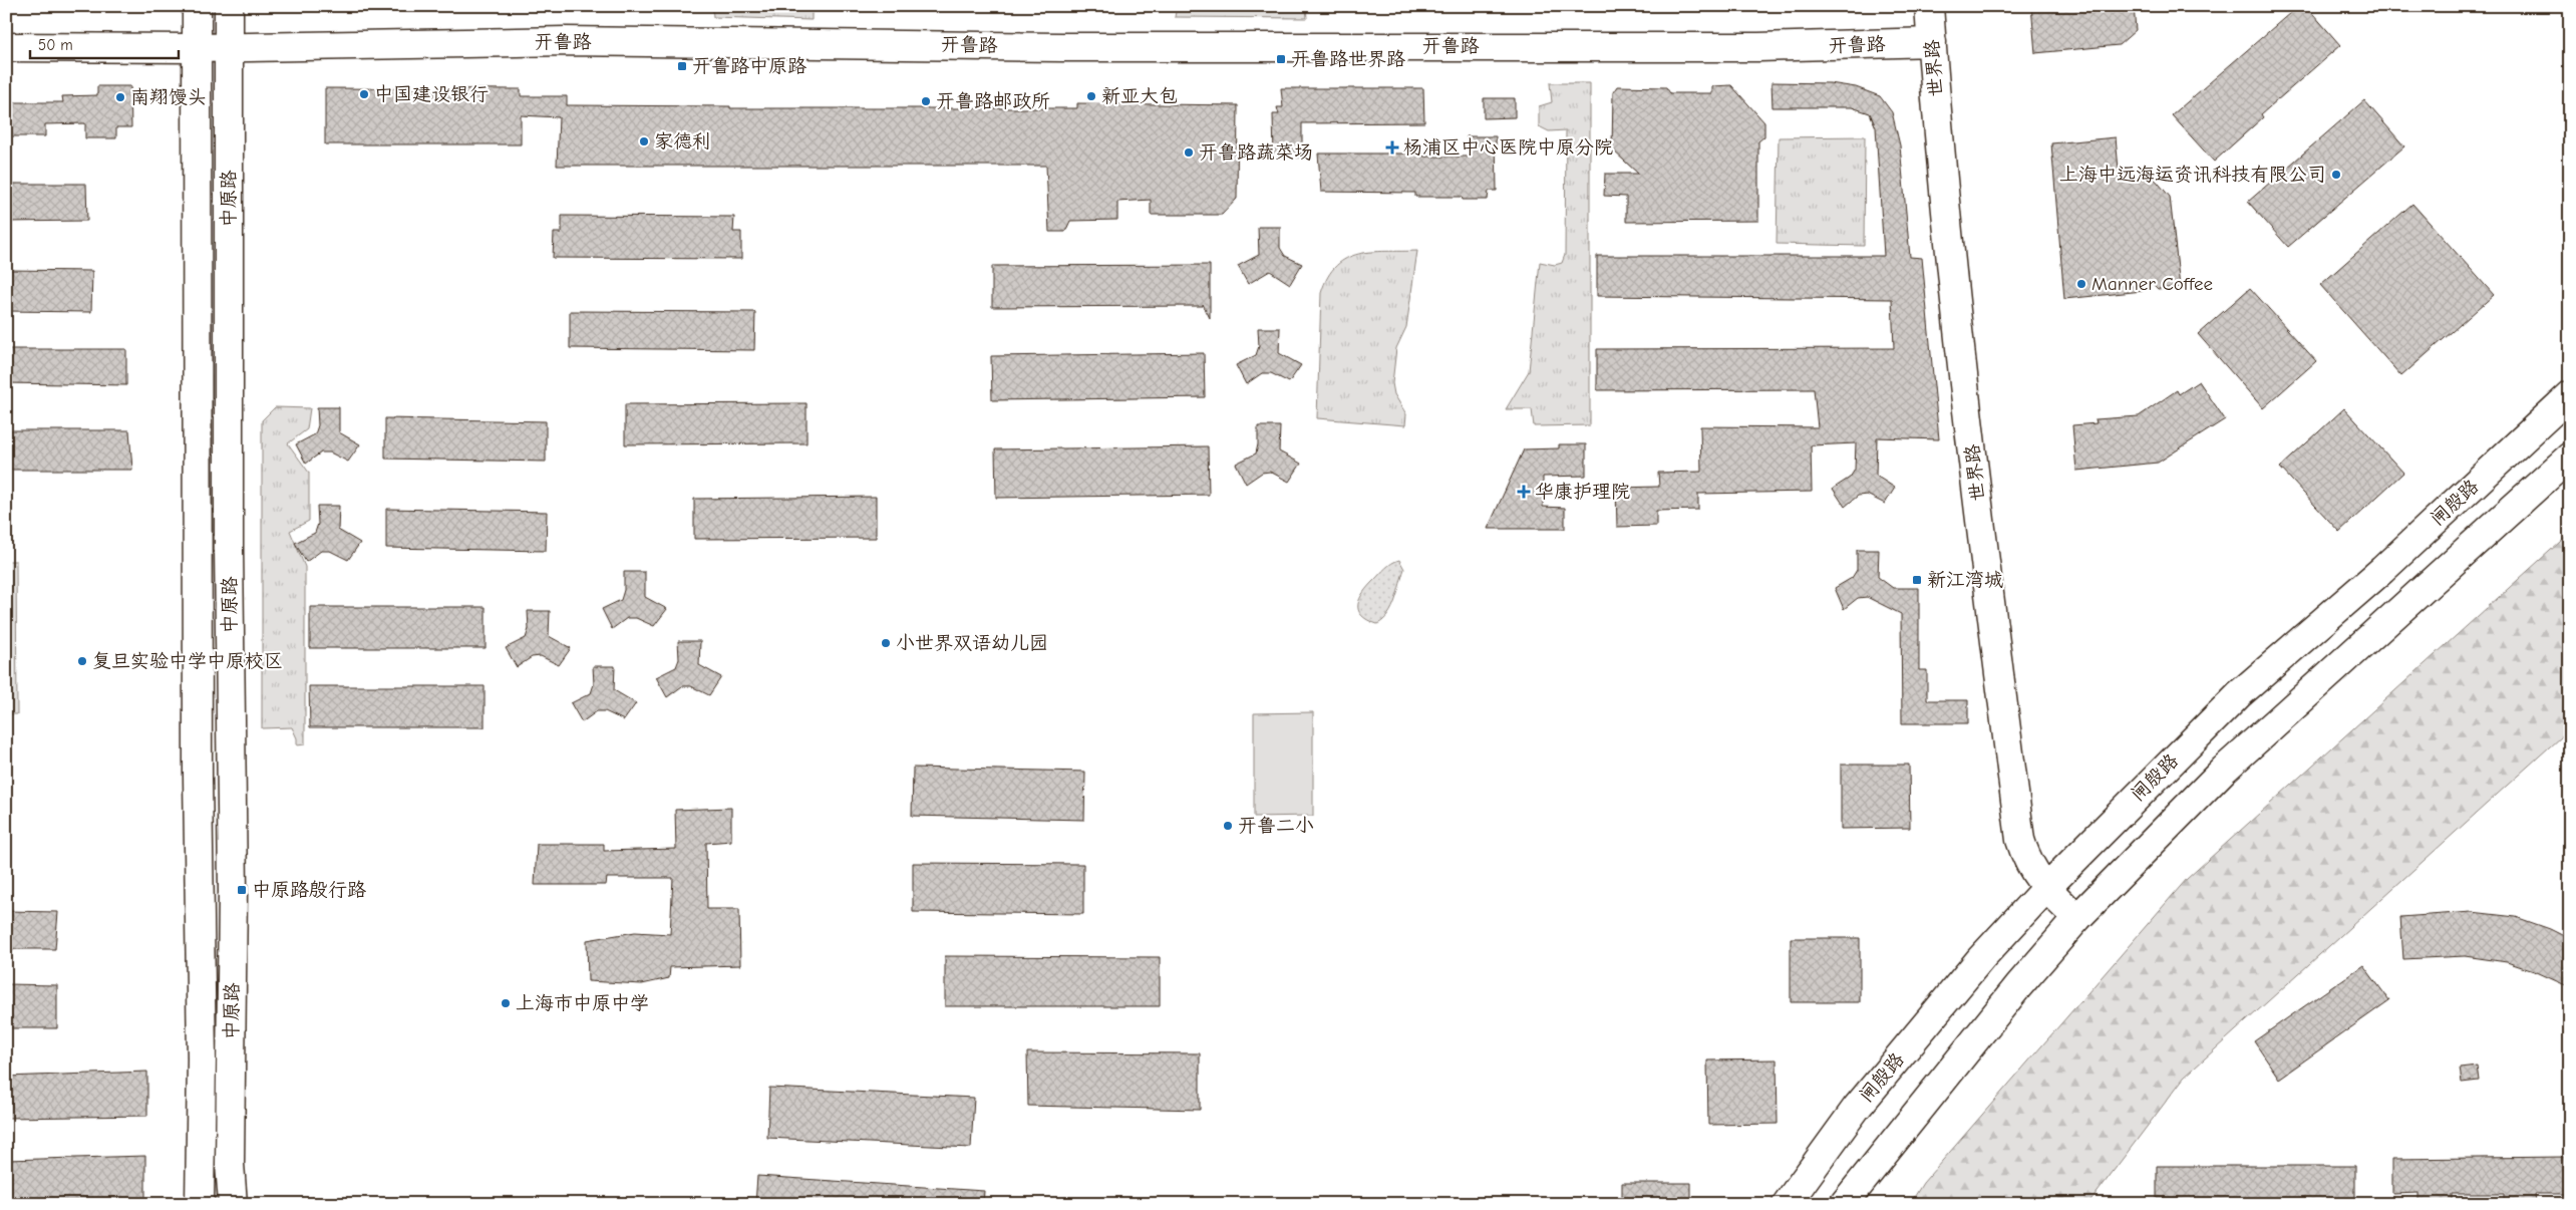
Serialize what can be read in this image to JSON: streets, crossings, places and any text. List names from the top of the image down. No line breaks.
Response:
{"streets":{"main road":["开鲁路","世界路","中原路","闸殷路"]},"crossings":[["开鲁路","世界路"],["开鲁路","中原路"],["世界路","闸殷路"]],"places":{"transit":["开鲁路世界路","开鲁路中原路","新江湾城","中原路殷行路"],"other":["中国建设银行","新亚大包","南翔馒头","开鲁路邮政所","家德利","开鲁路蔬菜场","上海中远海运资讯科技有限公司","Manner Coffee","小世界双语幼儿园","复旦实验中学中原校区","开鲁二小","上海市中原中学"],"health":["杨浦区中心医院中原分院","华康护理院"]},"scale_bar":"50 m"}
